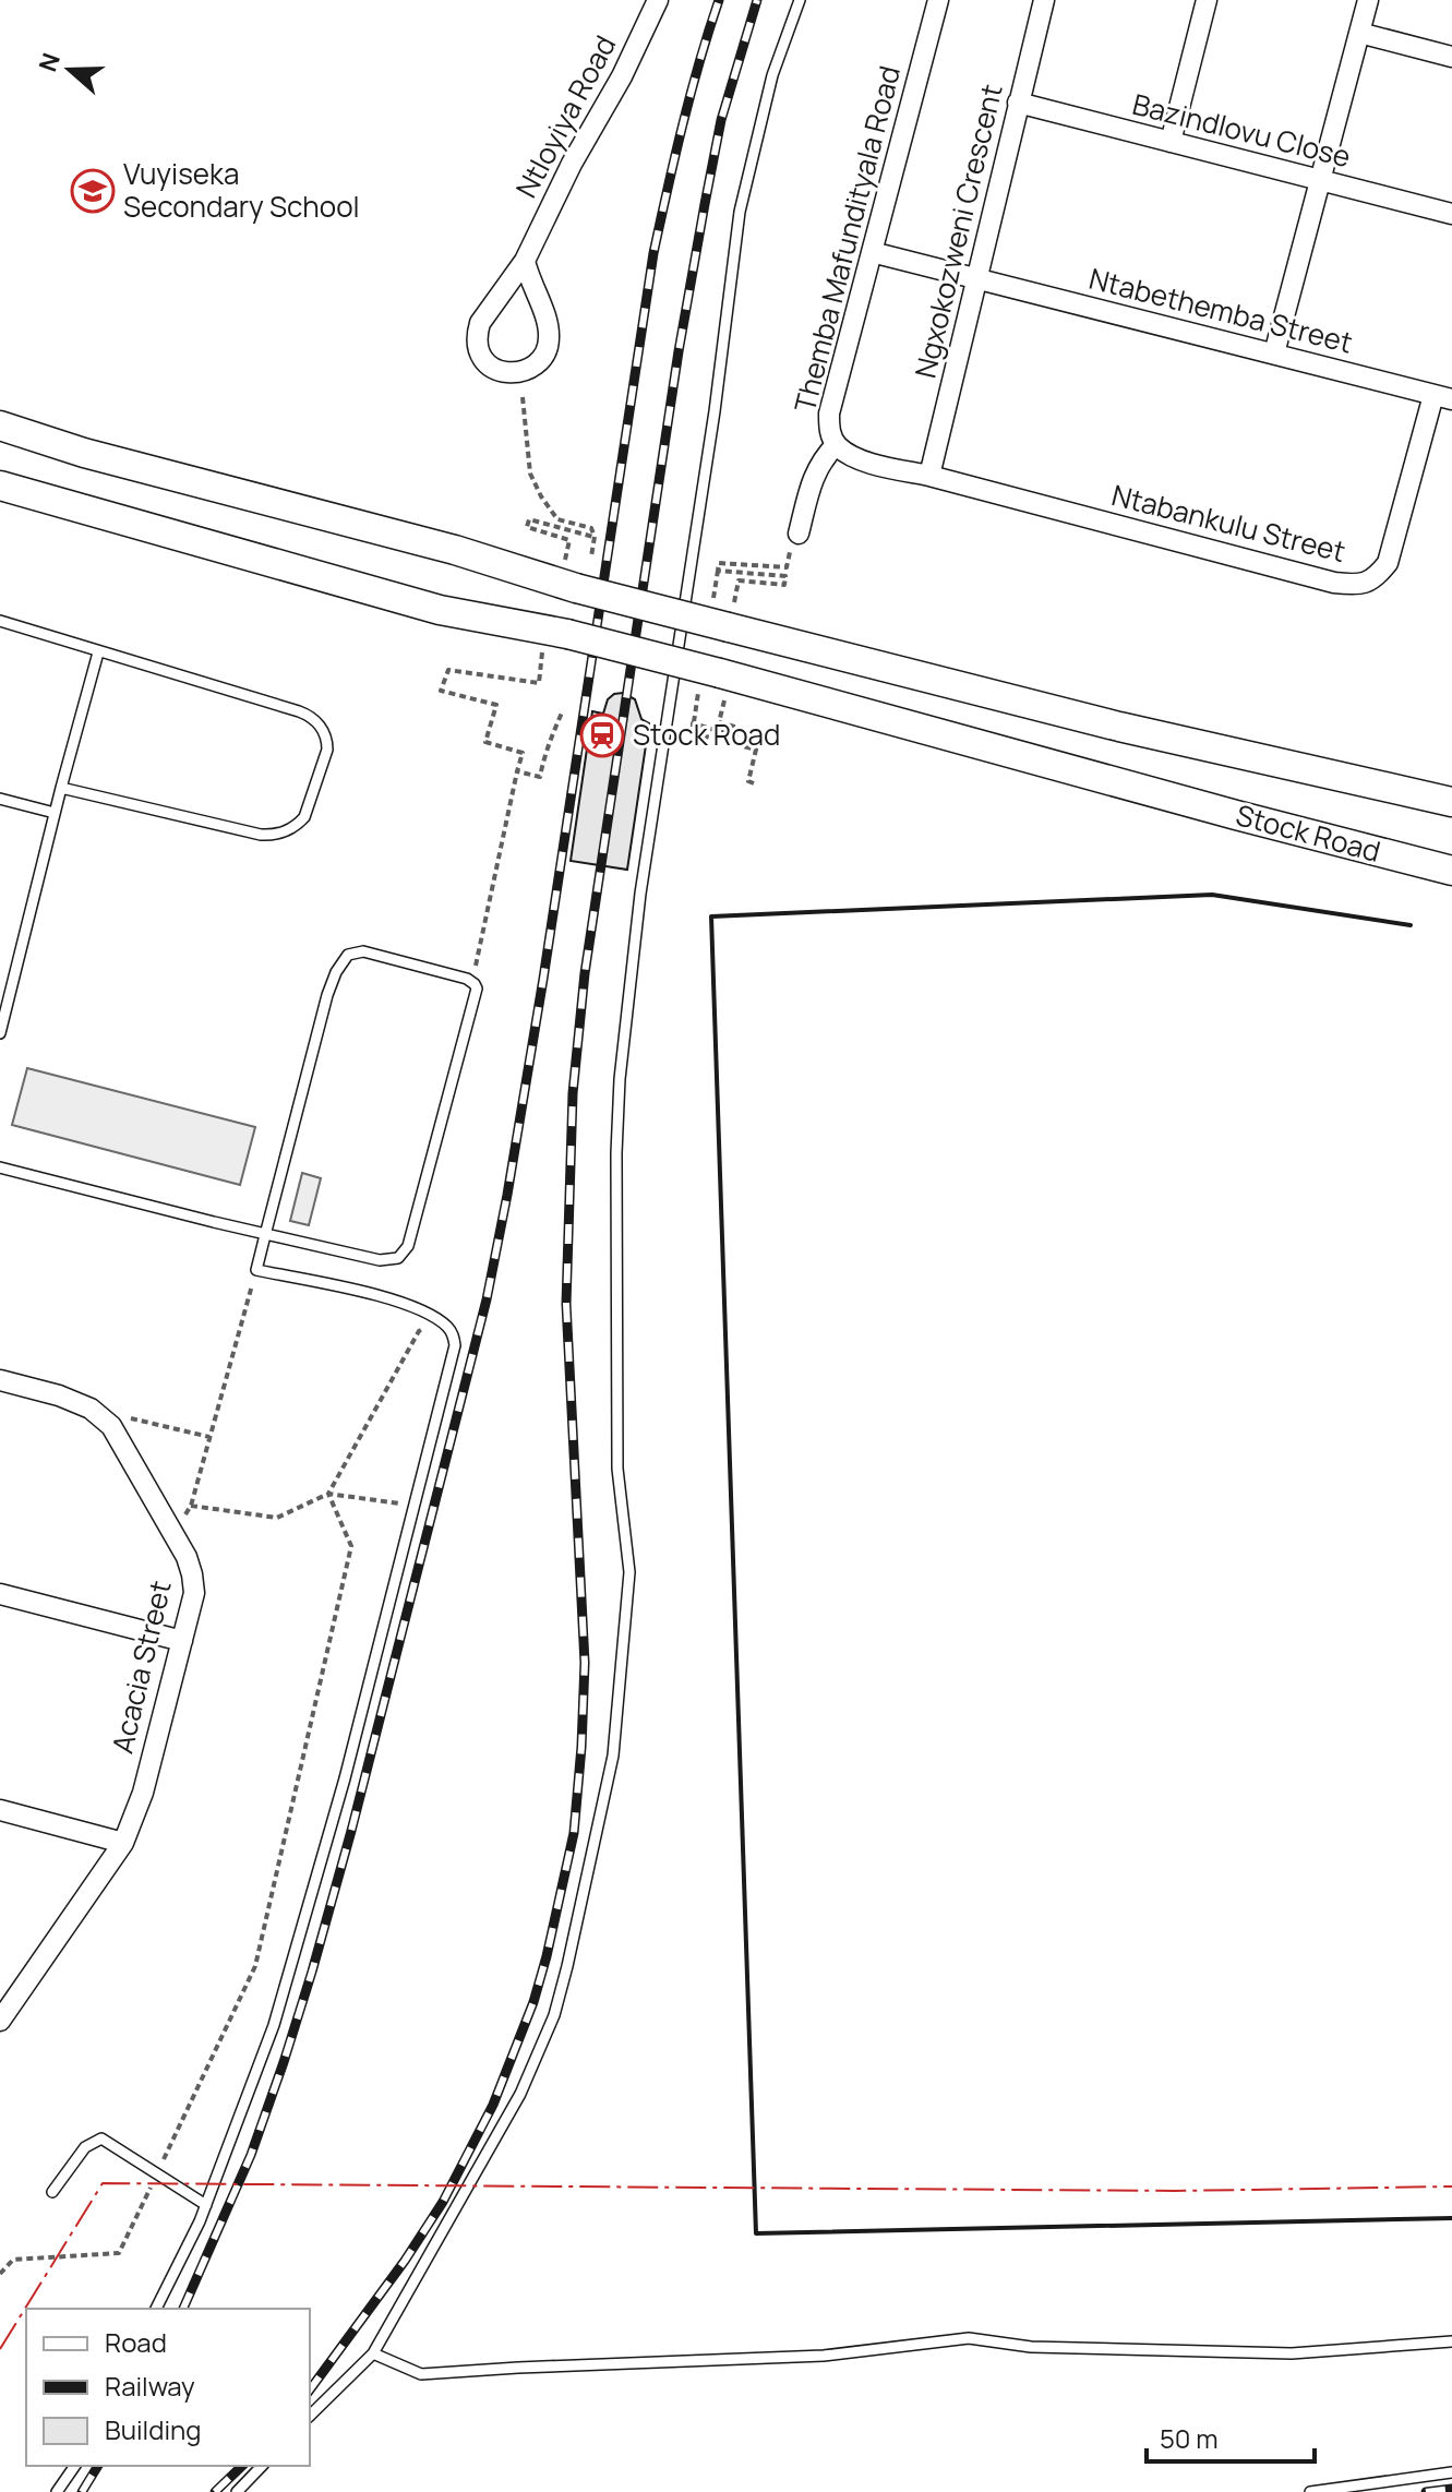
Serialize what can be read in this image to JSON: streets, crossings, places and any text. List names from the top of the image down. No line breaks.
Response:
{"streets":{"main road":["Stock Road"],"street":["Ntloyiya Road","Bazindlovu Close","Ngxokozweni Crescent","Themba Mafundityala Road","Ntabethemba Street","Ntabankulu Street","Acacia Street"]},"crossings":[["Bazindlovu Close","Ngxokozweni Crescent"],["Ngxokozweni Crescent","Themba Mafundityala Road"],["Ngxokozweni Crescent","Ntabethemba Street"],["Ngxokozweni Crescent","Ntabankulu Street"],["Themba Mafundityala Road","Ntabethemba Street"],["Themba Mafundityala Road","Ntabankulu Street"],["Ntabethemba Street","Ntabankulu Street"]],"places":{"school or university":["Vuyiseka Secondary School"],"station":["Stock Road"]},"legend":["Road","Railway","Building"],"scale_bar":"50 m","north":"left"}
